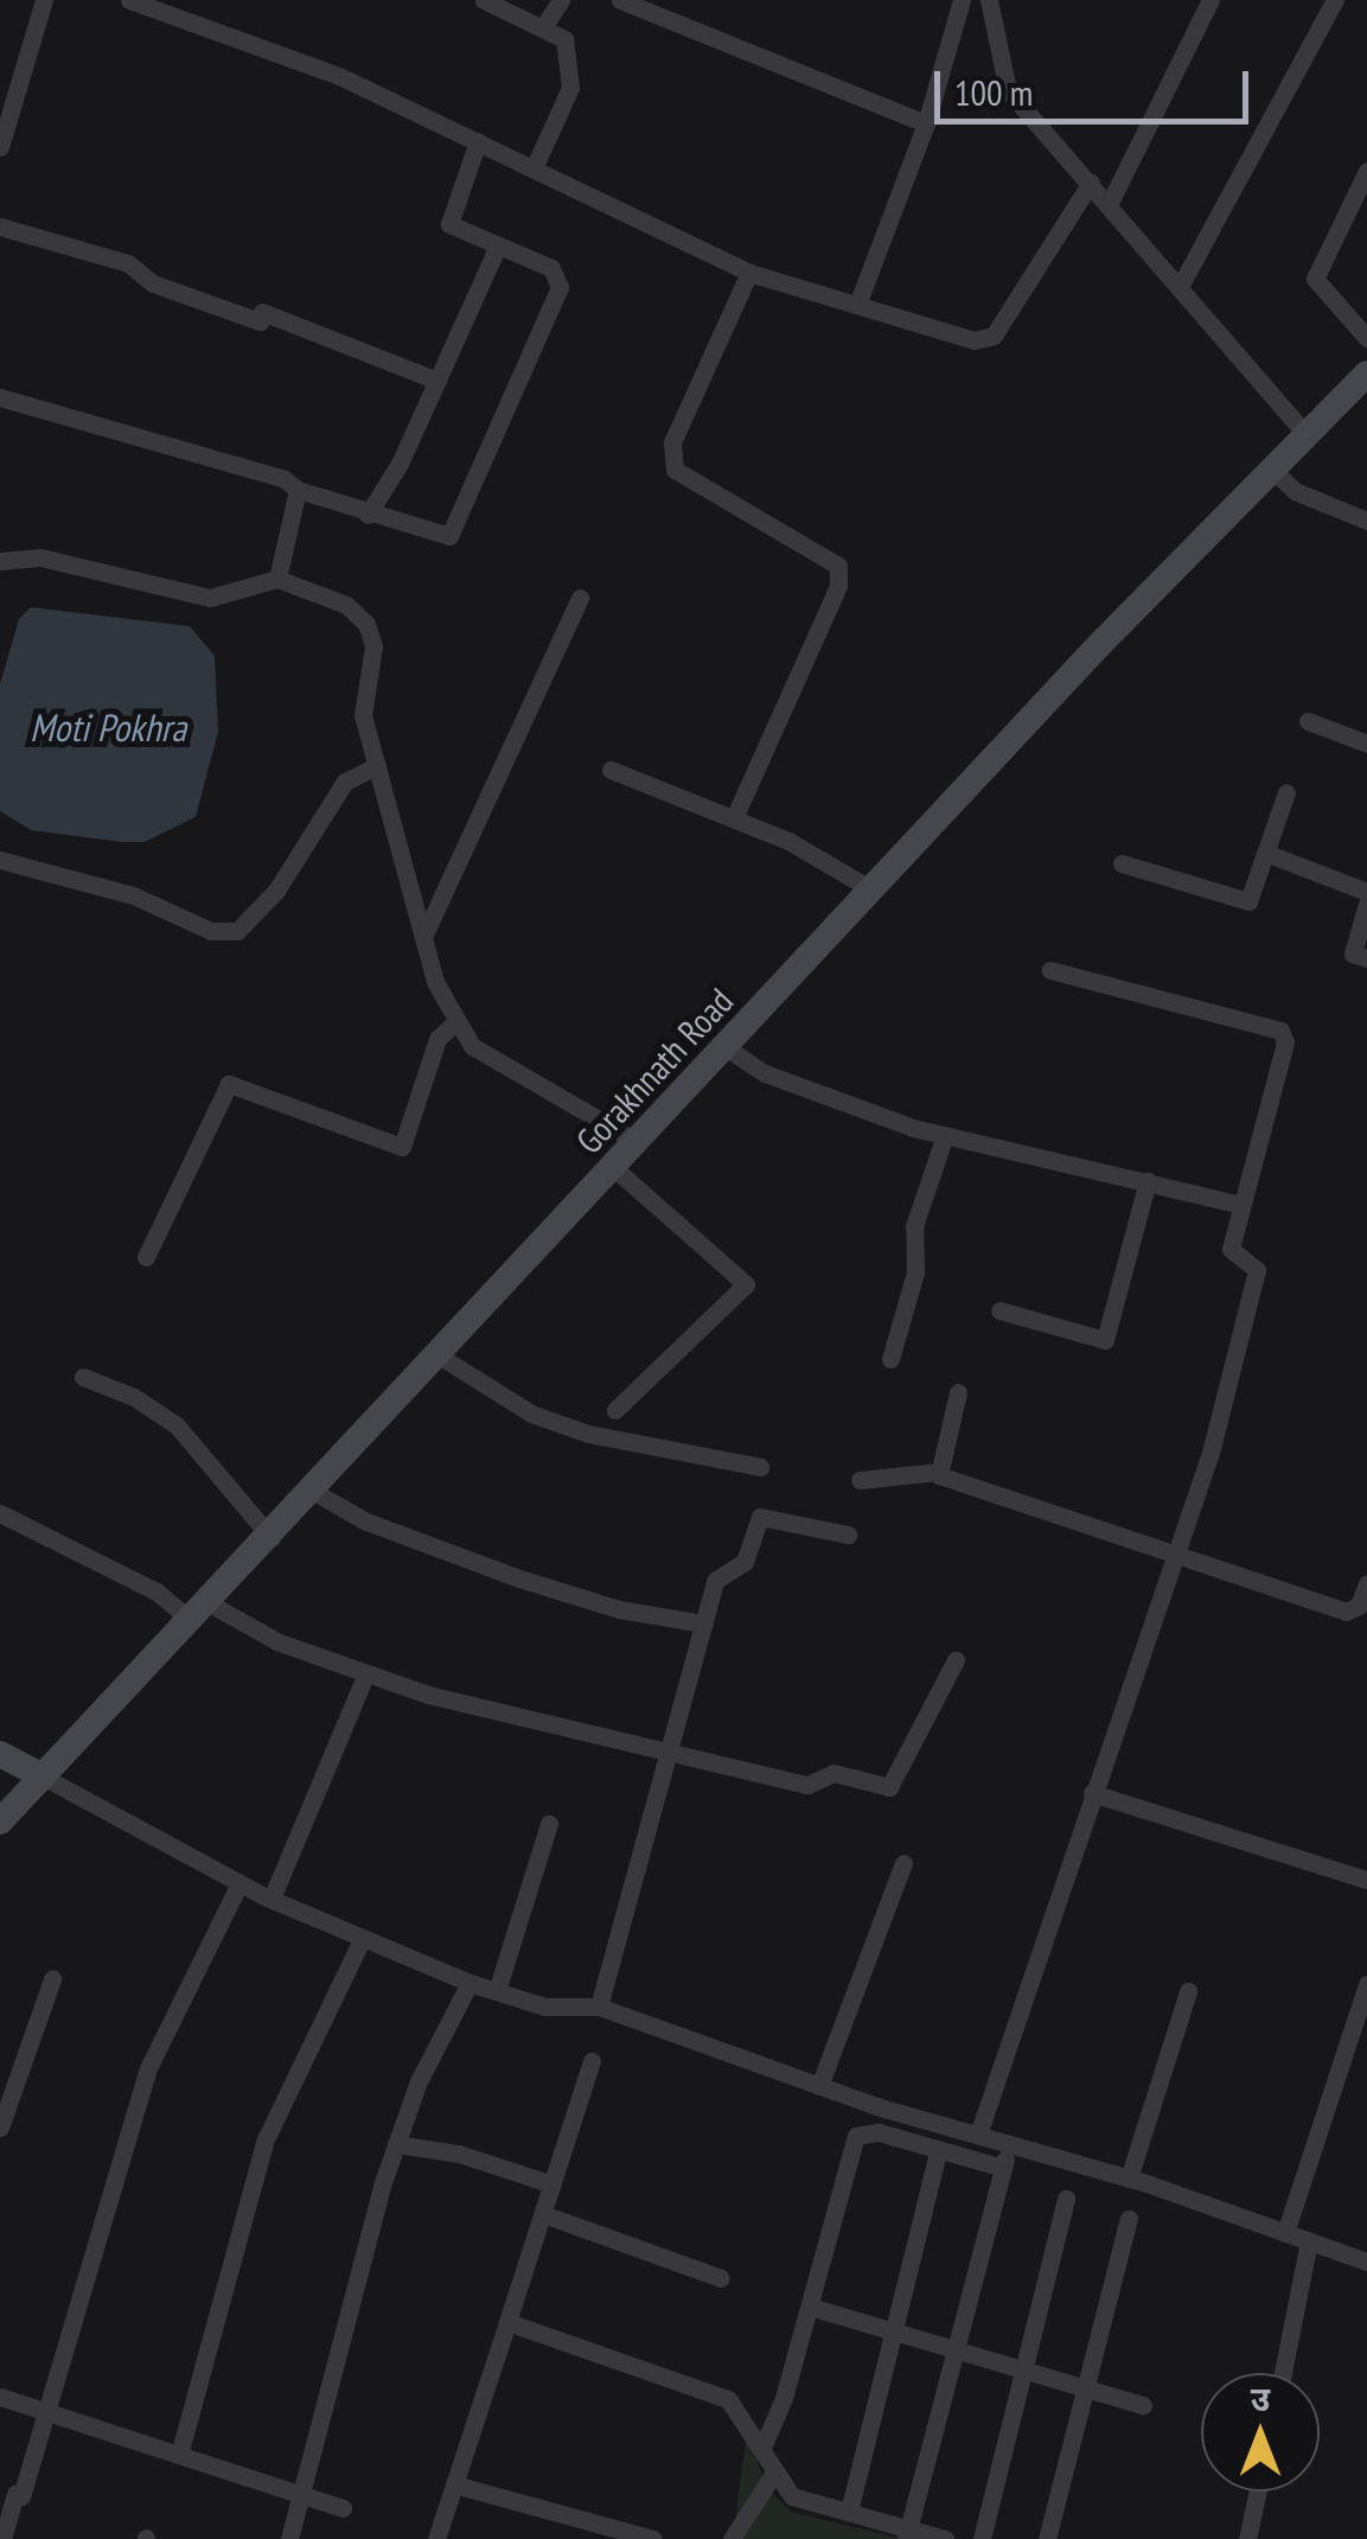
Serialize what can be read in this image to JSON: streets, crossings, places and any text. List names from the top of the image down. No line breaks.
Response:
{"streets":{"main road":["Gorakhnath Road"]},"water":["Moti Pokhra"],"scale_bar":"100 m","north":"top"}
